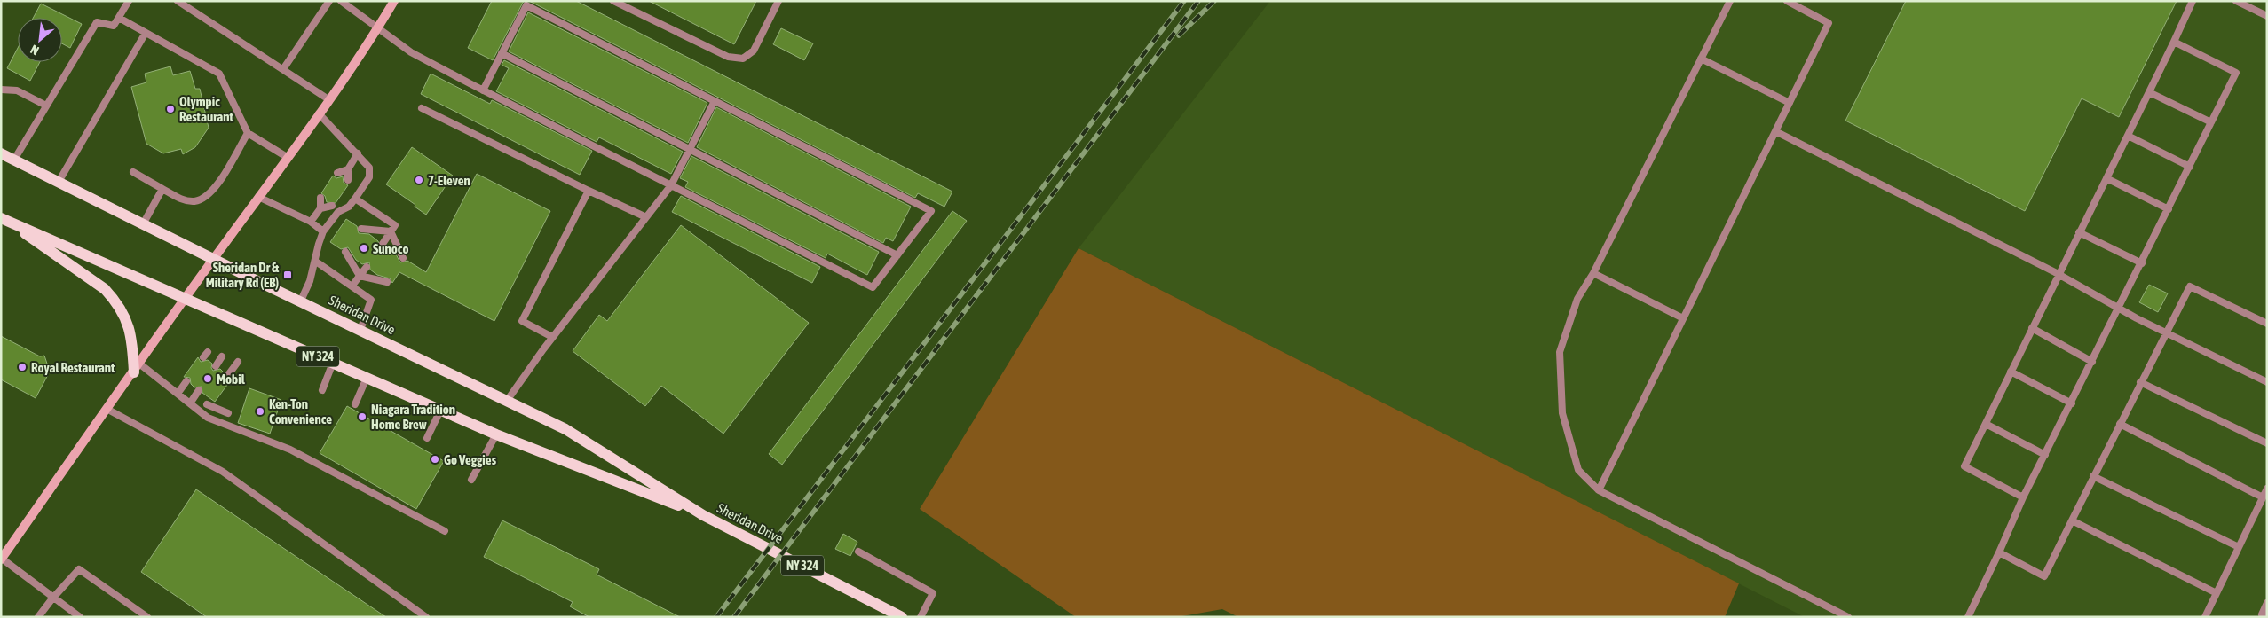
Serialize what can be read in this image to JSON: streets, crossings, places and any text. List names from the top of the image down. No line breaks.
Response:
{"streets":{"main road":["Sheridan Drive","NY 324"]},"places":{"other":["Olympic Restaurant","7-Eleven","Sunoco","Royal Restaurant","Mobil","Ken-Ton Convenience","Niagara Tradition Home Brew","Go Veggies"],"transit":["Sheridan Dr & Military Rd (EB)"]},"north":"bottom left"}
